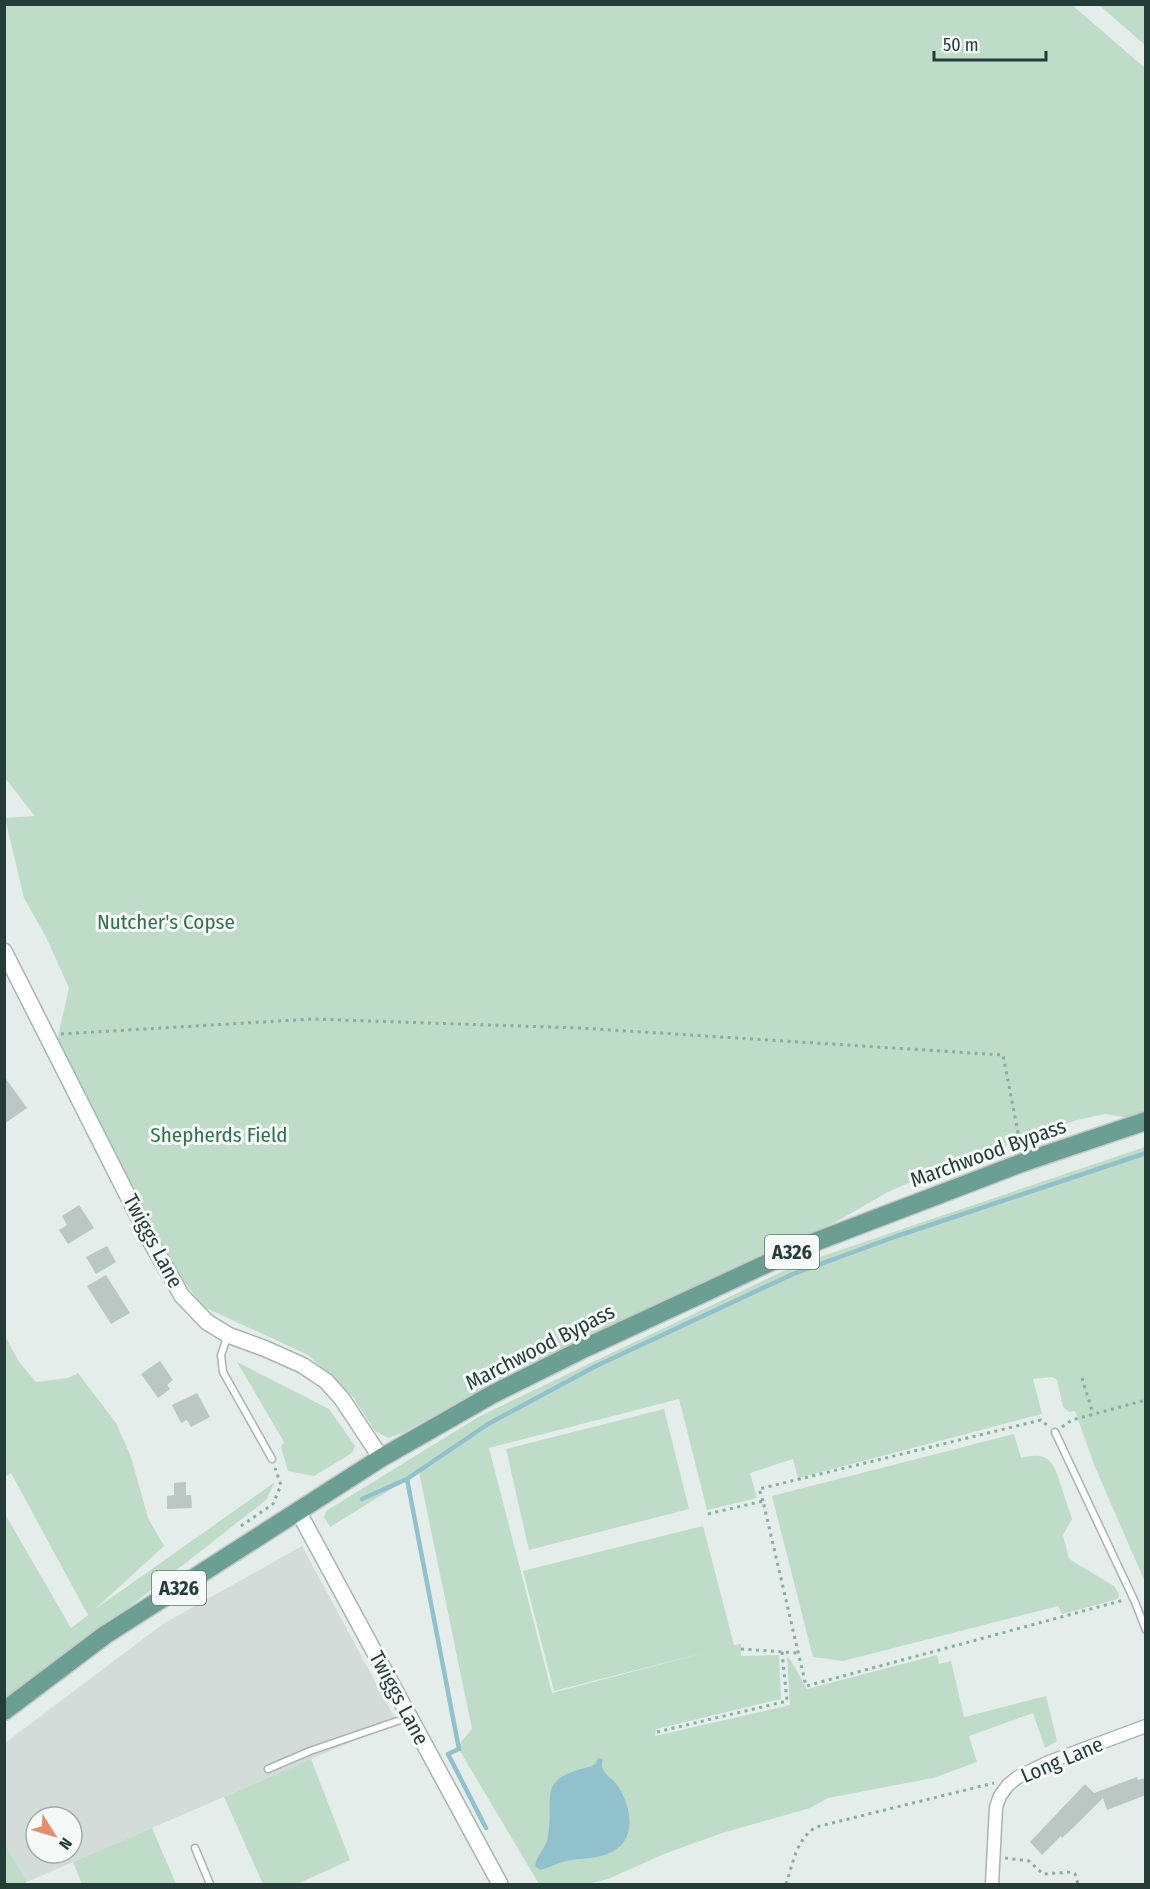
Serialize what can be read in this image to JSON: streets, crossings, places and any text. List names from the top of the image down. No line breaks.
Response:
{"streets":{"main road":["Marchwood Bypass","A326"],"street":["Twiggs Lane","Long Lane"]},"crossings":[["Marchwood Bypass","Twiggs Lane"]],"parks":["Nutcher's Copse","Shepherds Field"],"scale_bar":"50 m","north":"bottom right"}
